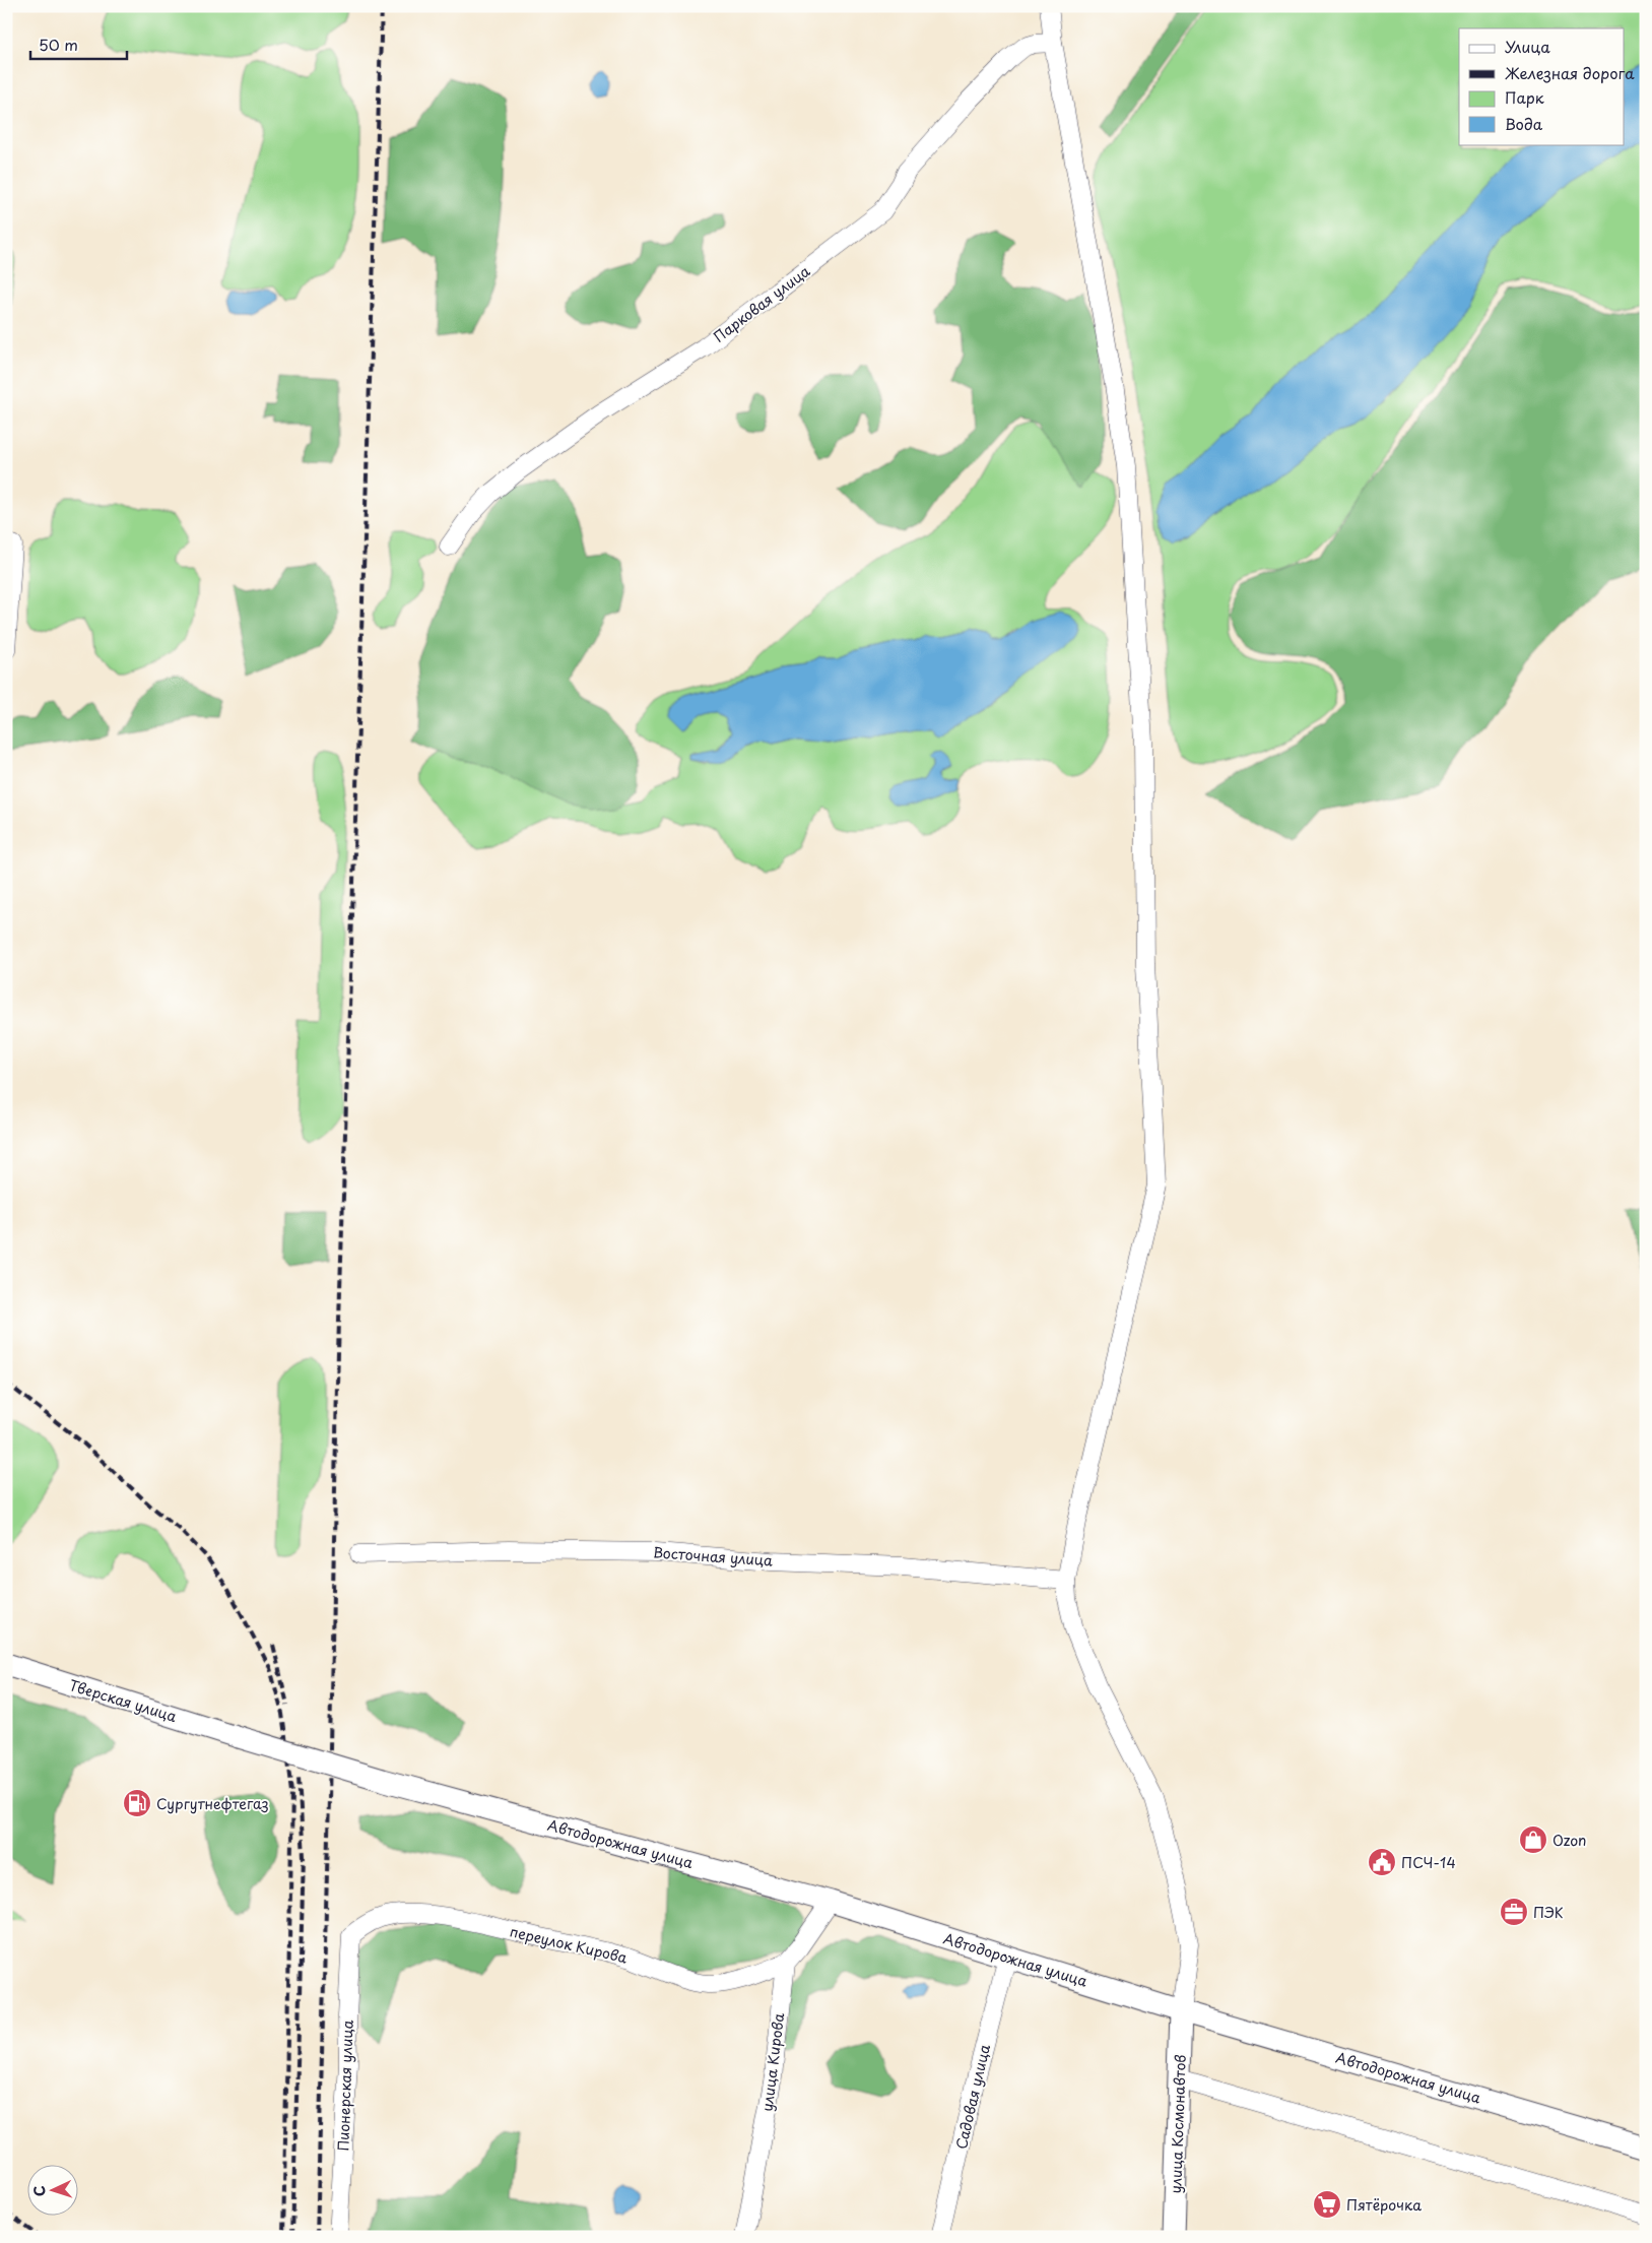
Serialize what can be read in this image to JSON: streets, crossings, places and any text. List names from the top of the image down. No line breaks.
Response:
{"streets":{"main road":["Тверская улица","Автодорожная улица","улица Космонавтов"],"street":["Парковая улица","Восточная улица","переулок Кирова","улица Кирова","Пионерская улица","Садовая улица"]},"crossings":[["Тверская улица","Автодорожная улица"],["Автодорожная улица","Садовая улица"],["Автодорожная улица","улица Космонавтов"],["переулок Кирова","улица Кирова"],["переулок Кирова","Пионерская улица"]],"places":{"fuel station":["Сургутнефтегаз"],"shop":["Ozon"],"public building":["ПСЧ-14"],"office":["ПЭК"],"supermarket":["Пятёрочка"]},"legend":["Улица","Железная дорога","Парк","Вода"],"scale_bar":"50 m","north":"left"}
